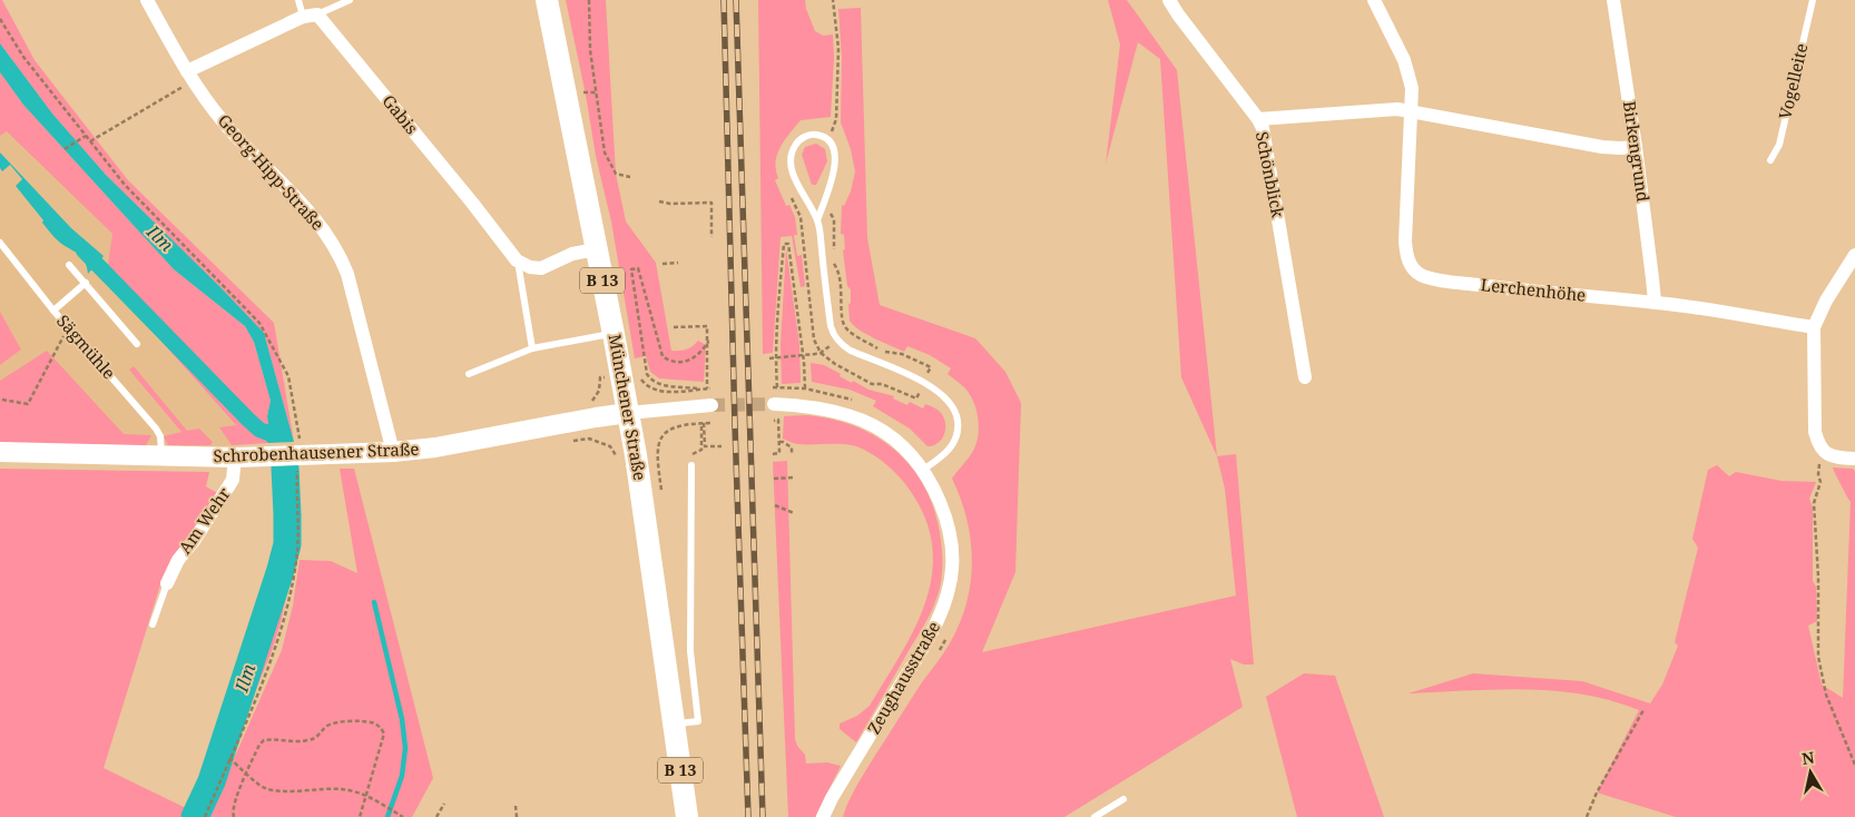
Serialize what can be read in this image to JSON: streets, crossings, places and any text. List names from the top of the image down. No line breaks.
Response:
{"streets":{"main road":["B 13","Münchener Straße","Schrobenhausener Straße"],"street":["Gabis","Birkengrund","Georg-Hipp-Straße","Schönblick","Lerchenhöhe","Am Wehr","Zeughausstraße"],"lane":["Vogelleite","Sägmühle"]},"crossings":[["Birkengrund","Lerchenhöhe"],["Georg-Hipp-Straße","Schrobenhausener Straße"],["Sägmühle","Schrobenhausener Straße"],["Münchener Straße","Schrobenhausener Straße"],["Schrobenhausener Straße","Am Wehr"]],"water":["Ilm"],"north":"top"}
